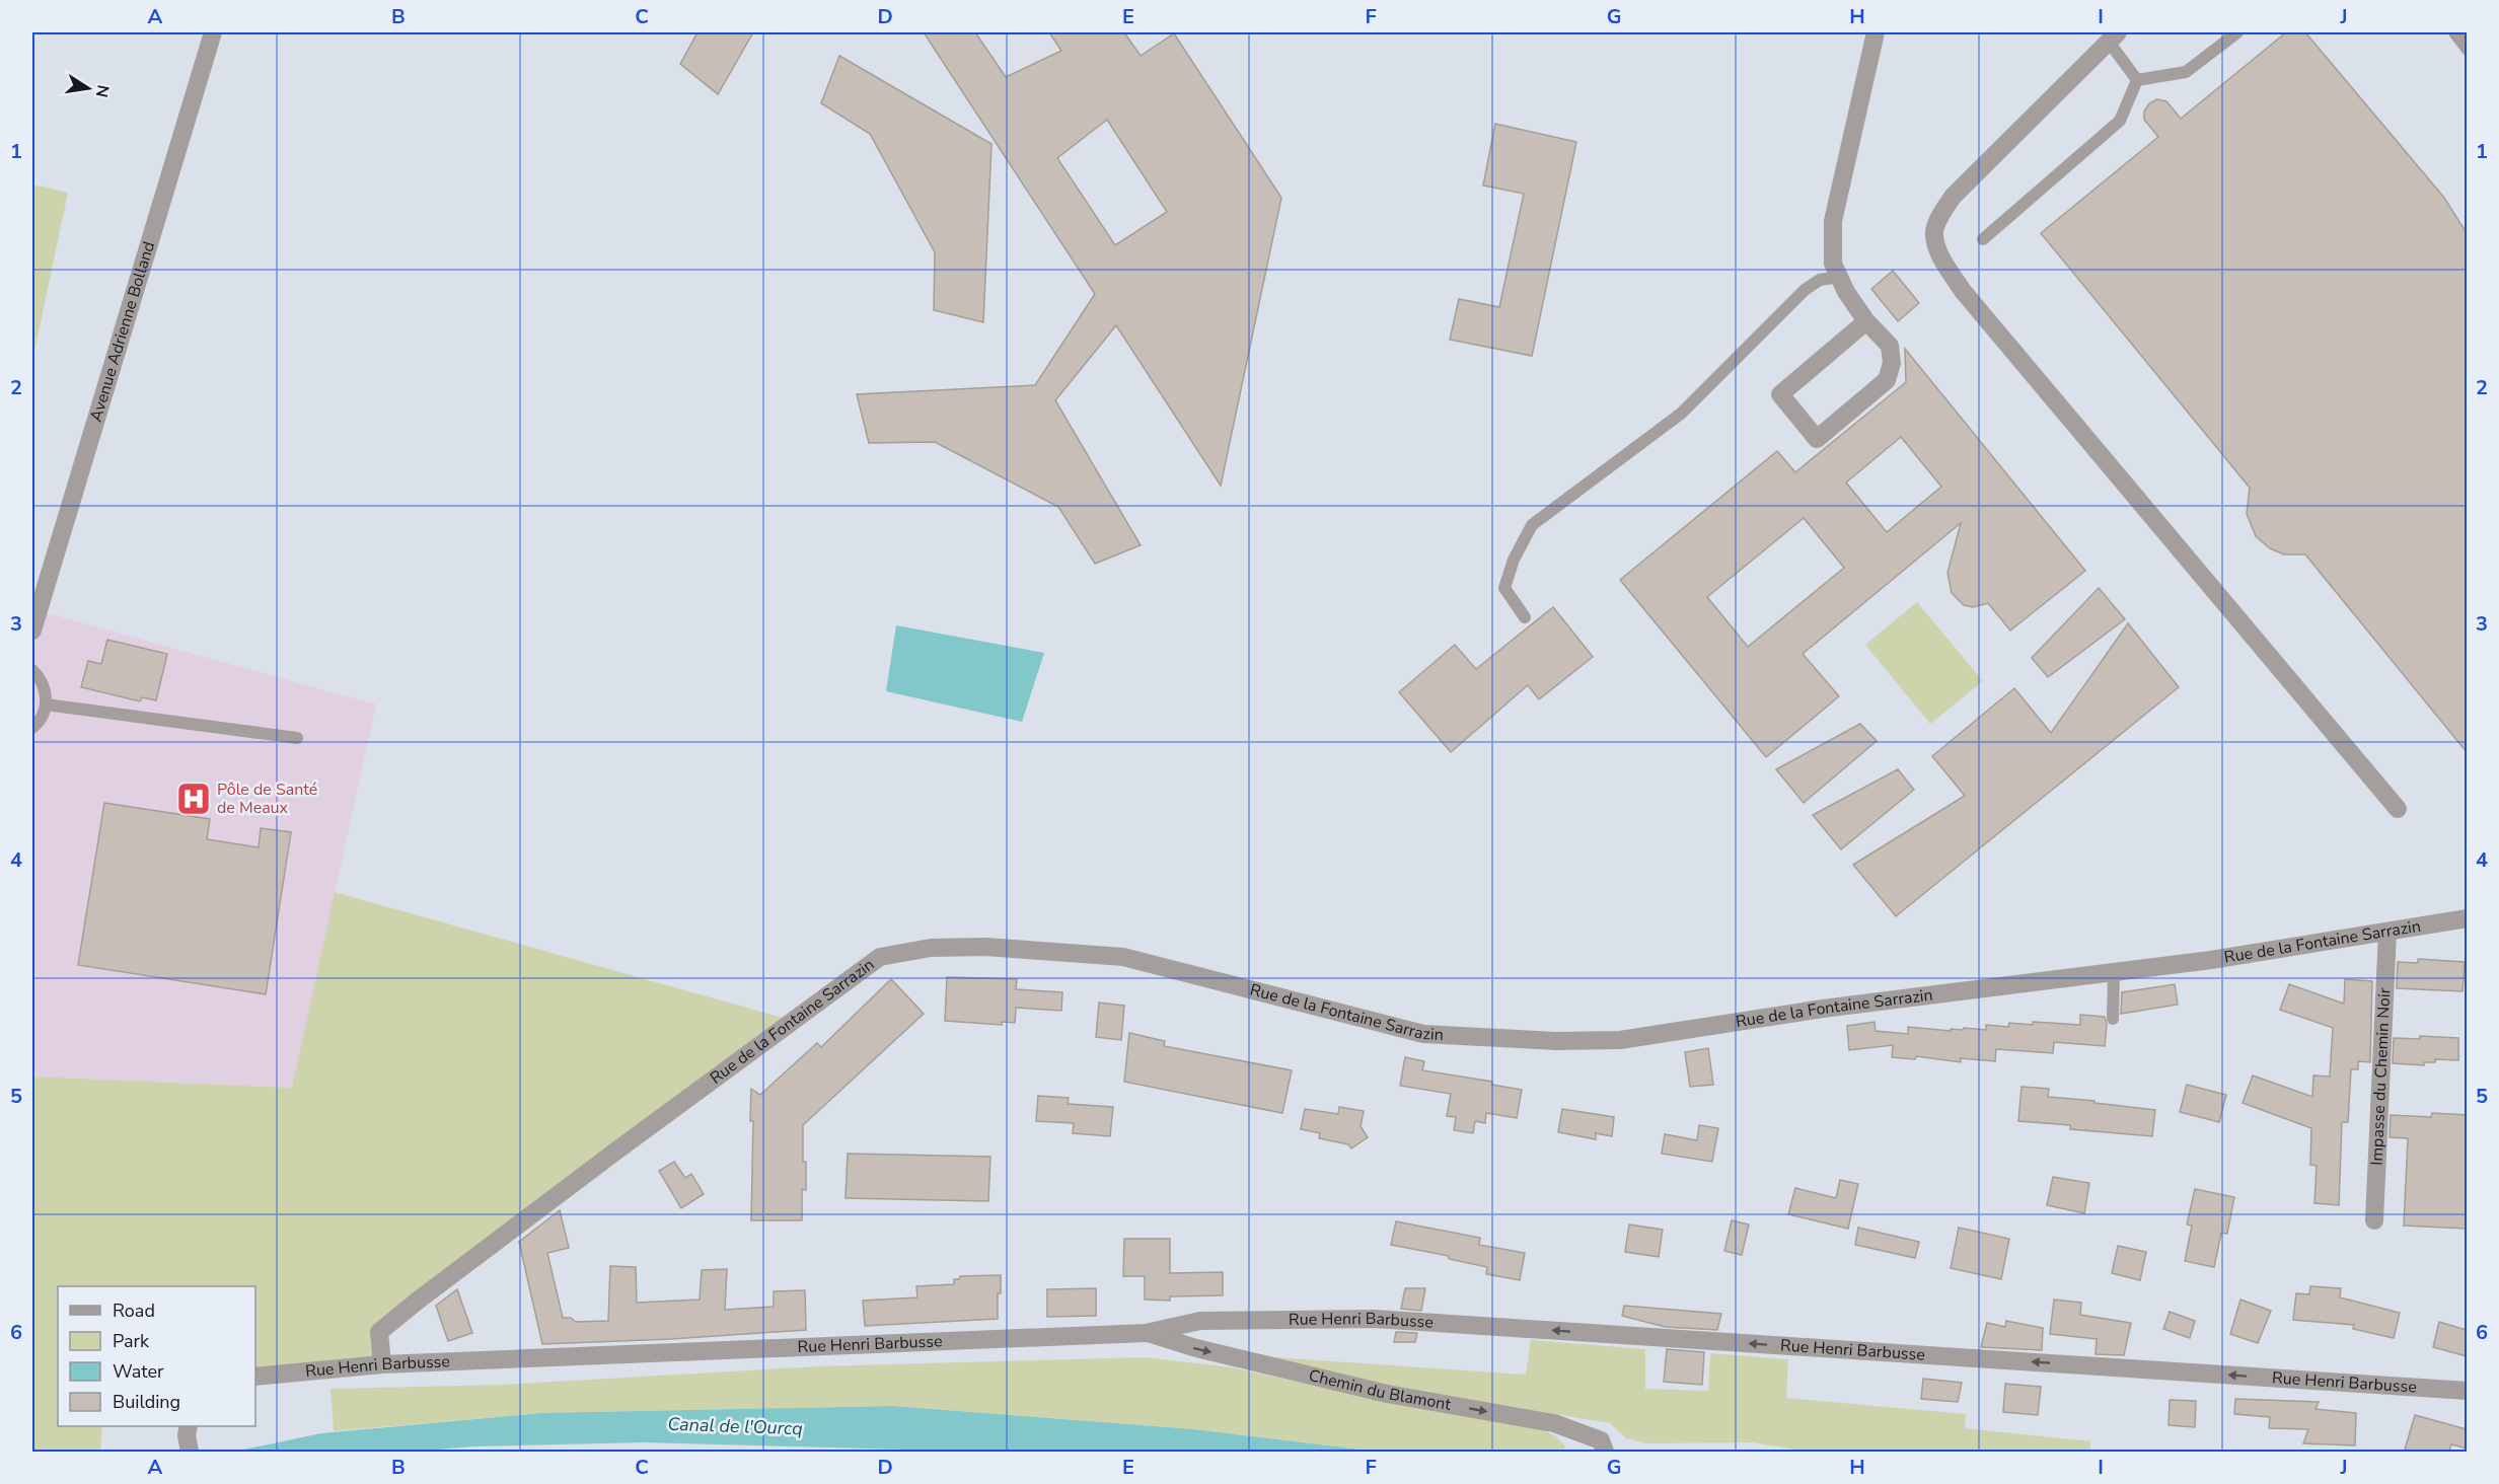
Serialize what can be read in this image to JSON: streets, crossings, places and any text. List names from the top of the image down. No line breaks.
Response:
{"streets":{"street":["Avenue Adrienne Bolland","Rue de la Fontaine Sarrazin","Impasse du Chemin Noir","Rue Henri Barbusse","Chemin du Blamont"]},"crossings":[["Rue de la Fontaine Sarrazin","Impasse du Chemin Noir"],["Rue de la Fontaine Sarrazin","Rue Henri Barbusse"],["Rue Henri Barbusse","Chemin du Blamont"]],"one_way":["Rue Henri Barbusse","Chemin du Blamont"],"water":["Canal de l'Ourcq"],"places":{"hospital":["Pôle de Santé de Meaux"]},"legend":["Road","Park","Water","Building"],"north":"right","grid":{"columns":["A","B","C","D","E","F","G","H","I","J"],"rows":["1","2","3","4","5","6"]}}
